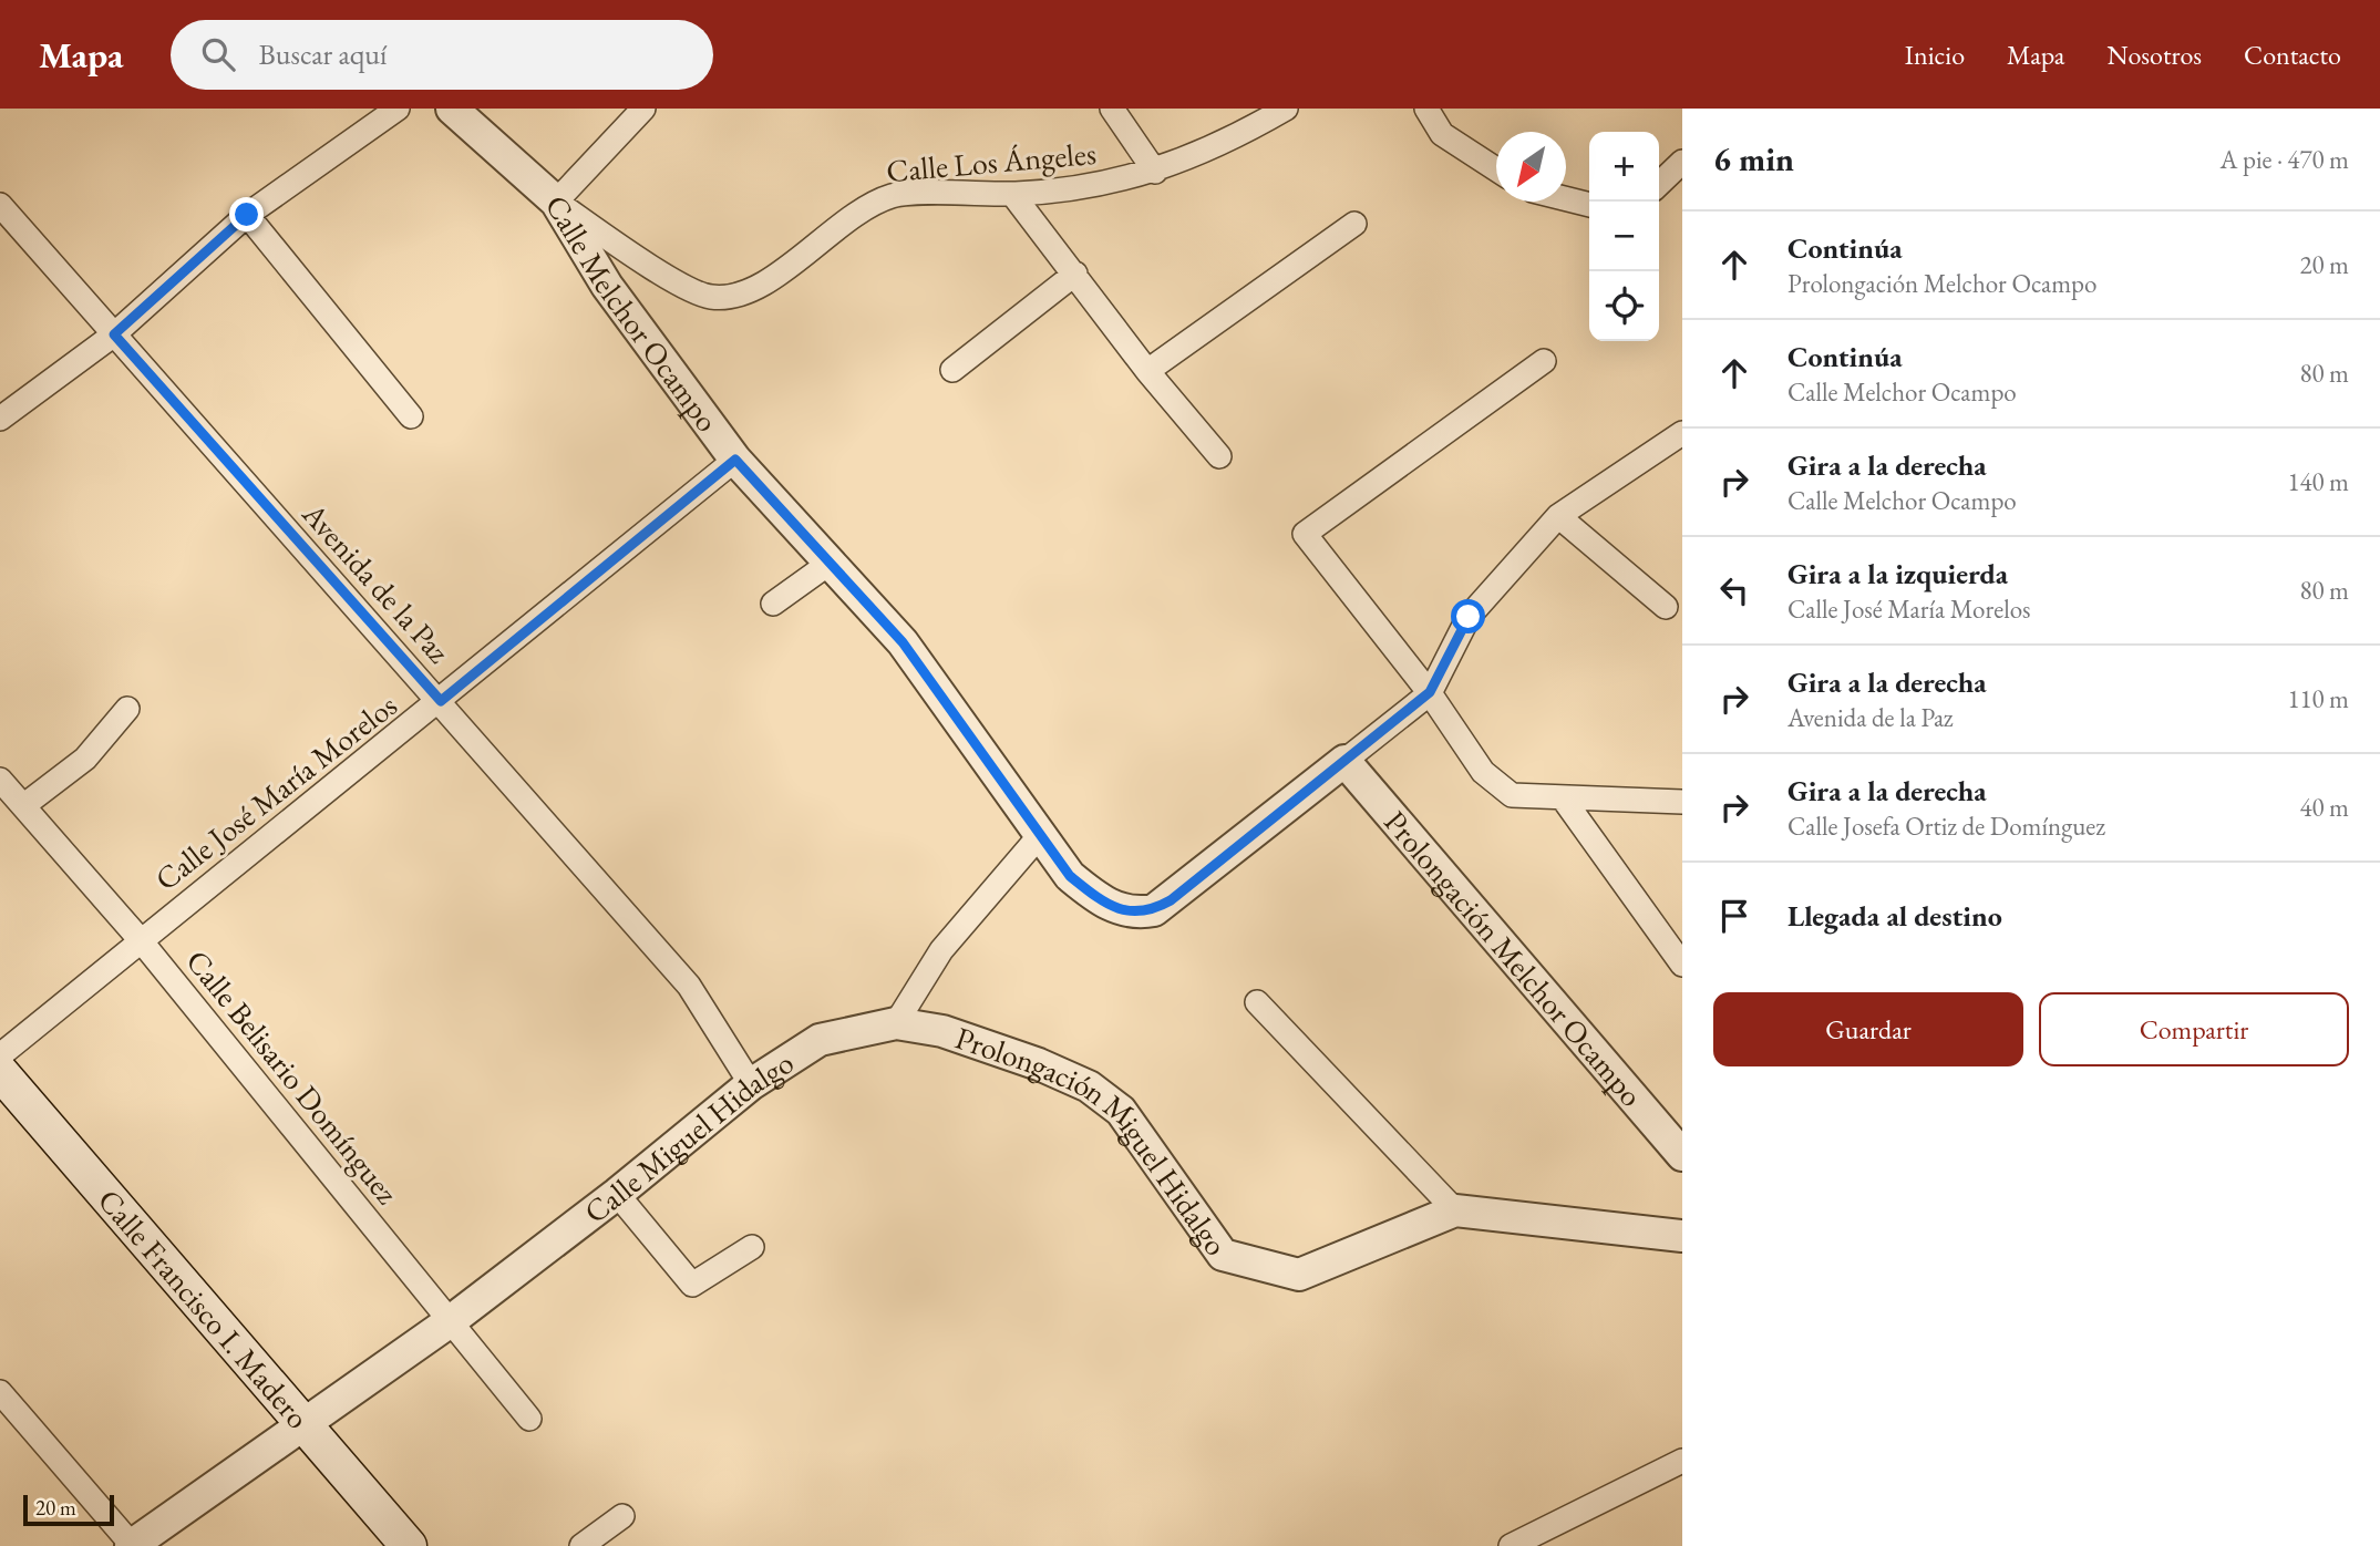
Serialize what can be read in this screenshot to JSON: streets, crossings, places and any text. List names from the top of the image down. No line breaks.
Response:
{"streets":{"main road":["Calle Francisco I. Madero"],"street":["Calle Los Ángeles","Calle Melchor Ocampo","Avenida de la Paz","Calle José María Morelos","Prolongación Melchor Ocampo","Calle Belisario Domínguez","Calle Miguel Hidalgo","Prolongación Miguel Hidalgo"]},"crossings":[["Calle Los Ángeles","Calle Melchor Ocampo"],["Calle Melchor Ocampo","Calle José María Morelos"],["Calle Melchor Ocampo","Prolongación Melchor Ocampo"],["Avenida de la Paz","Calle José María Morelos"],["Avenida de la Paz","Calle Miguel Hidalgo"],["Calle José María Morelos","Calle Belisario Domínguez"],["Calle Belisario Domínguez","Calle Miguel Hidalgo"],["Calle Miguel Hidalgo","Prolongación Miguel Hidalgo"],["Calle Miguel Hidalgo","Calle Francisco I. Madero"]],"scale_bar":"20 m","north":"bottom left","page":{"header":"Mapa","search":"Buscar aquí","nav":["Inicio","Mapa","Nosotros","Contacto"],"heading":["6 min","A pie · 470 m"],"map_buttons":["+","−"],"list":[["Continúa","Prolongación Melchor Ocampo","20 m"],["Continúa","Calle Melchor Ocampo","80 m"],["Gira a la derecha","Calle Melchor Ocampo","140 m"],["Gira a la izquierda","Calle José María Morelos","80 m"],["Gira a la derecha","Avenida de la Paz","110 m"],["Gira a la derecha","Calle Josefa Ortiz de Domínguez","40 m"],"Llegada al destino"],"buttons":["Guardar","Compartir"],"scale":"20 m"}}
